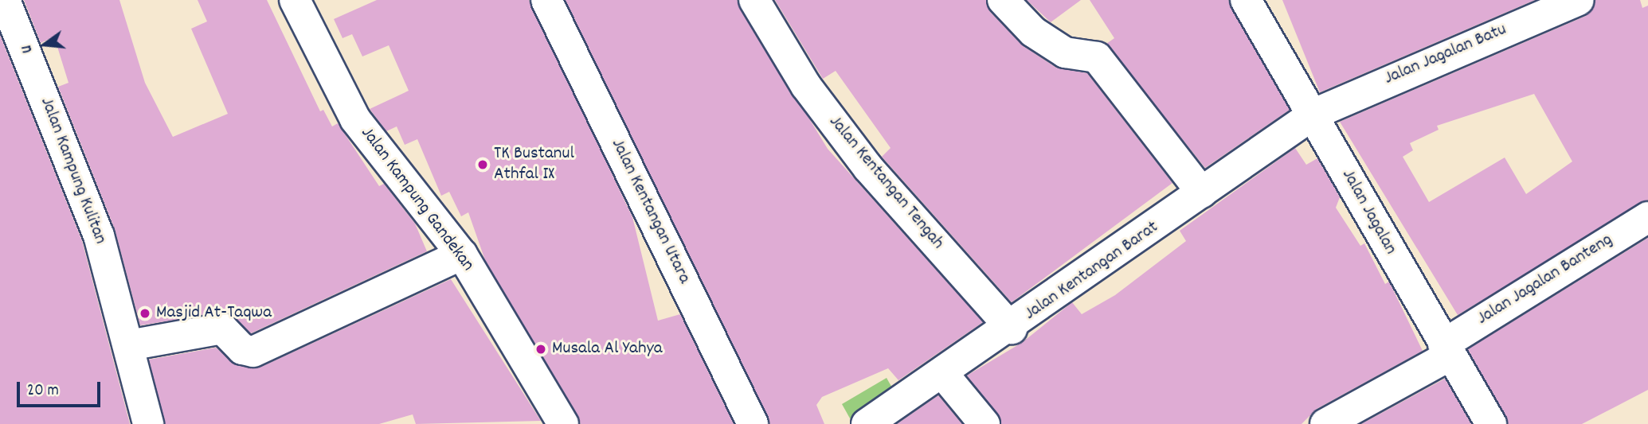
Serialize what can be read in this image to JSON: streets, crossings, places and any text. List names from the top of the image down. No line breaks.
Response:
{"streets":{"street":["Jalan Jagalan Batu","Jalan Kampung Kulitan","Jalan Kentangan Tengah","Jalan Kampung Gandekan","Jalan Kentangan Utara","Jalan Jagalan","Jalan Kentangan Barat","Jalan Jagalan Banteng"]},"crossings":[["Jalan Jagalan Batu","Jalan Jagalan"],["Jalan Jagalan Batu","Jalan Kentangan Barat"],["Jalan Kentangan Tengah","Jalan Kentangan Barat"],["Jalan Jagalan","Jalan Kentangan Barat"],["Jalan Jagalan","Jalan Jagalan Banteng"]],"places":["TK Bustanul Athfal IX","Masjid At-Taqwa","Musala Al Yahya"],"scale_bar":"20 m","north":"left"}
